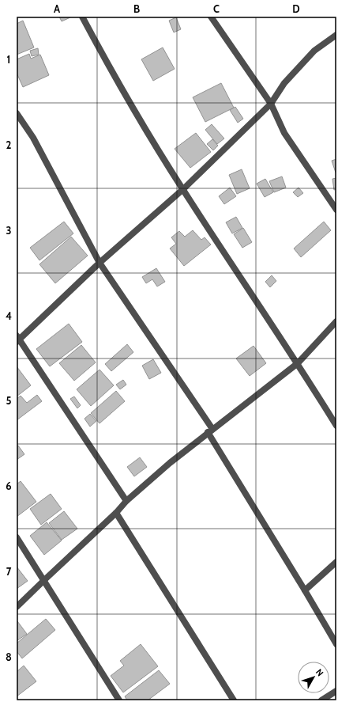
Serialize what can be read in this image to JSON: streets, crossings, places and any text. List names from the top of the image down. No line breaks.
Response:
{"north":"top right","grid":{"columns":["A","B","C","D"],"rows":["1","2","3","4","5","6","7","8"]}}
